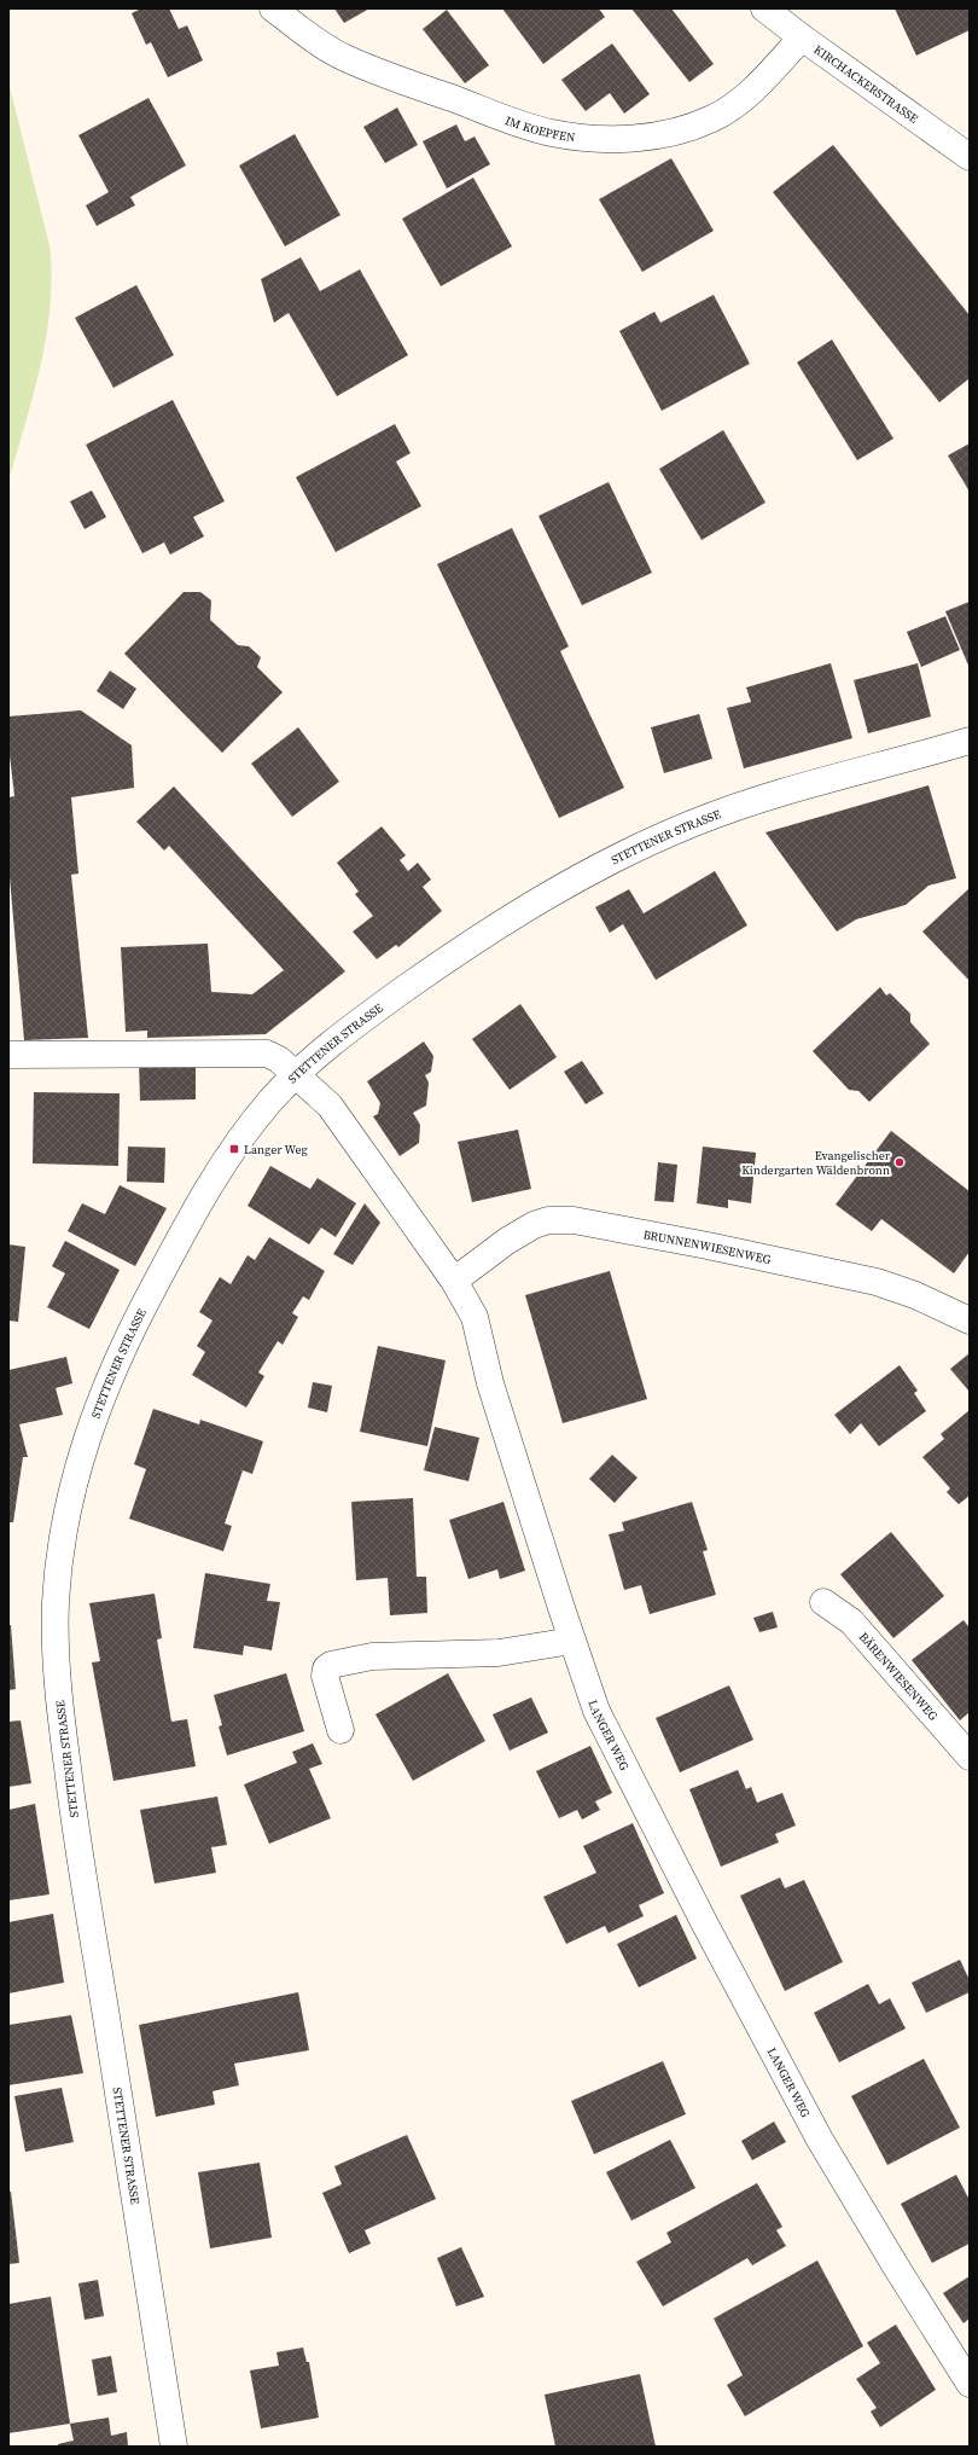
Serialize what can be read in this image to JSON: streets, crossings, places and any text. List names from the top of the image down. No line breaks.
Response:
{"streets":{"street":["KIRCHACKERSTRASSE","IM KOEPFEN","STETTENER STRASSE","BRUNNENWIESENWEG","BÄRENWIESENWEG","LANGER WEG"]},"crossings":[["KIRCHACKERSTRASSE","IM KOEPFEN"],["STETTENER STRASSE","LANGER WEG"],["BRUNNENWIESENWEG","LANGER WEG"]],"places":{"transit":["Langer Weg"],"other":["Evangelischer Kindergarten Wäldenbronn"]}}
